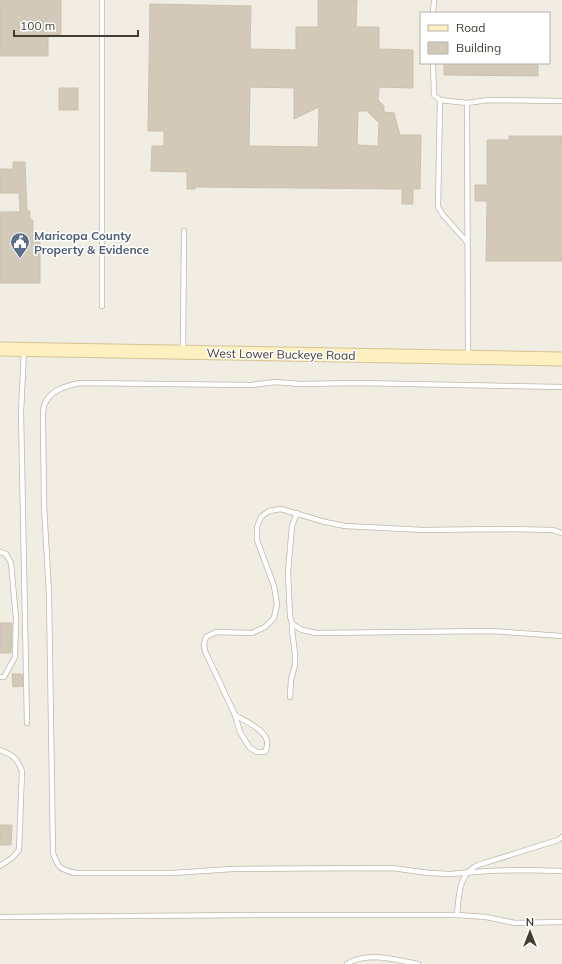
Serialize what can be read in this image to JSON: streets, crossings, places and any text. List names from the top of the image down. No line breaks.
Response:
{"streets":{"main road":["West Lower Buckeye Road"]},"places":{"public building":["Maricopa County Property & Evidence"]},"legend":["Road","Building"],"scale_bar":"100 m","north":"top"}
